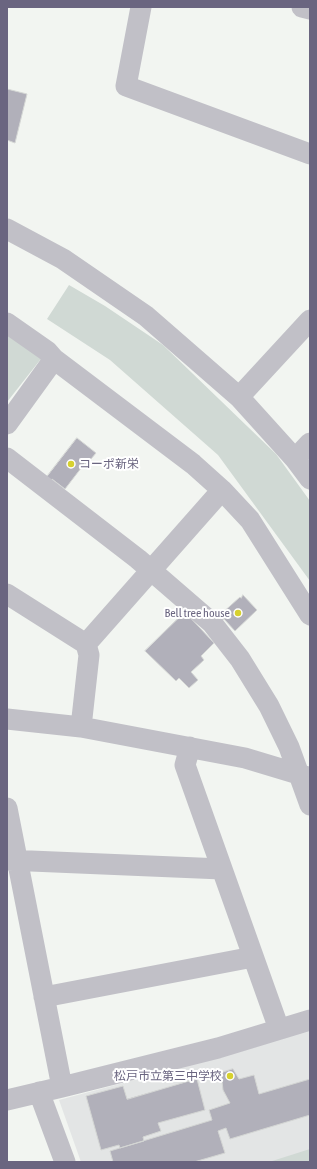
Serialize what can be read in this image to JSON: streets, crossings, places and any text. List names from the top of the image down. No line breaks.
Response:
{"places":["コーポ新栄","Bell tree house","松戸市立第三中学校"]}
